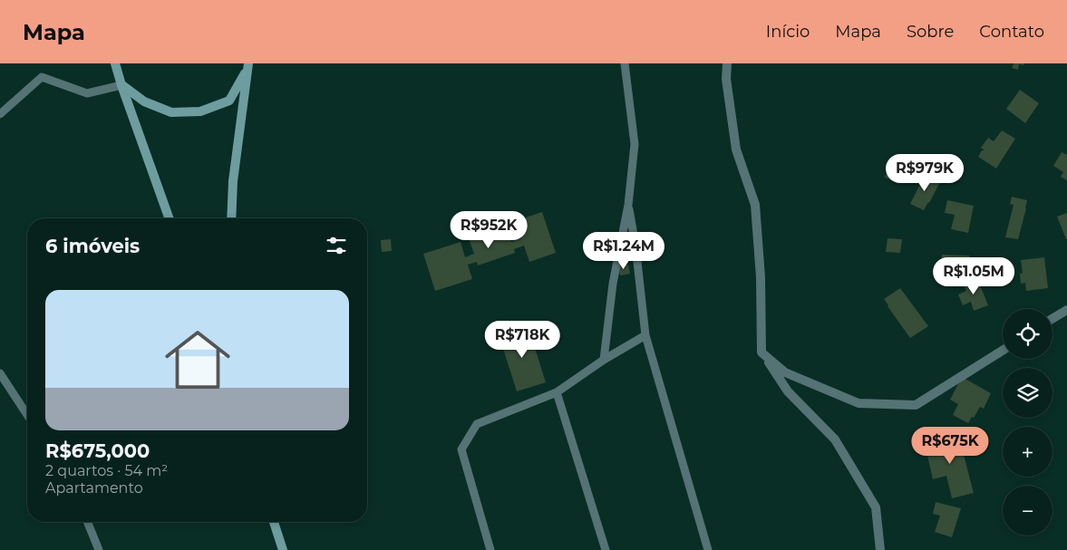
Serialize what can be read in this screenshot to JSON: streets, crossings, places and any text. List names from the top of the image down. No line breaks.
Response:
{"page":{"header":"Mapa","nav":["Início","Mapa","Sobre","Contato"],"price":["R$979K","R$952K","R$1.24M","R$1.05M","R$718K","R$675K"],"heading":"6 imóveis","list":[{"name":"R$675,000","note":"2 quartos · 54 m² · Apartamento"}],"map_buttons":["+","−"]}}
